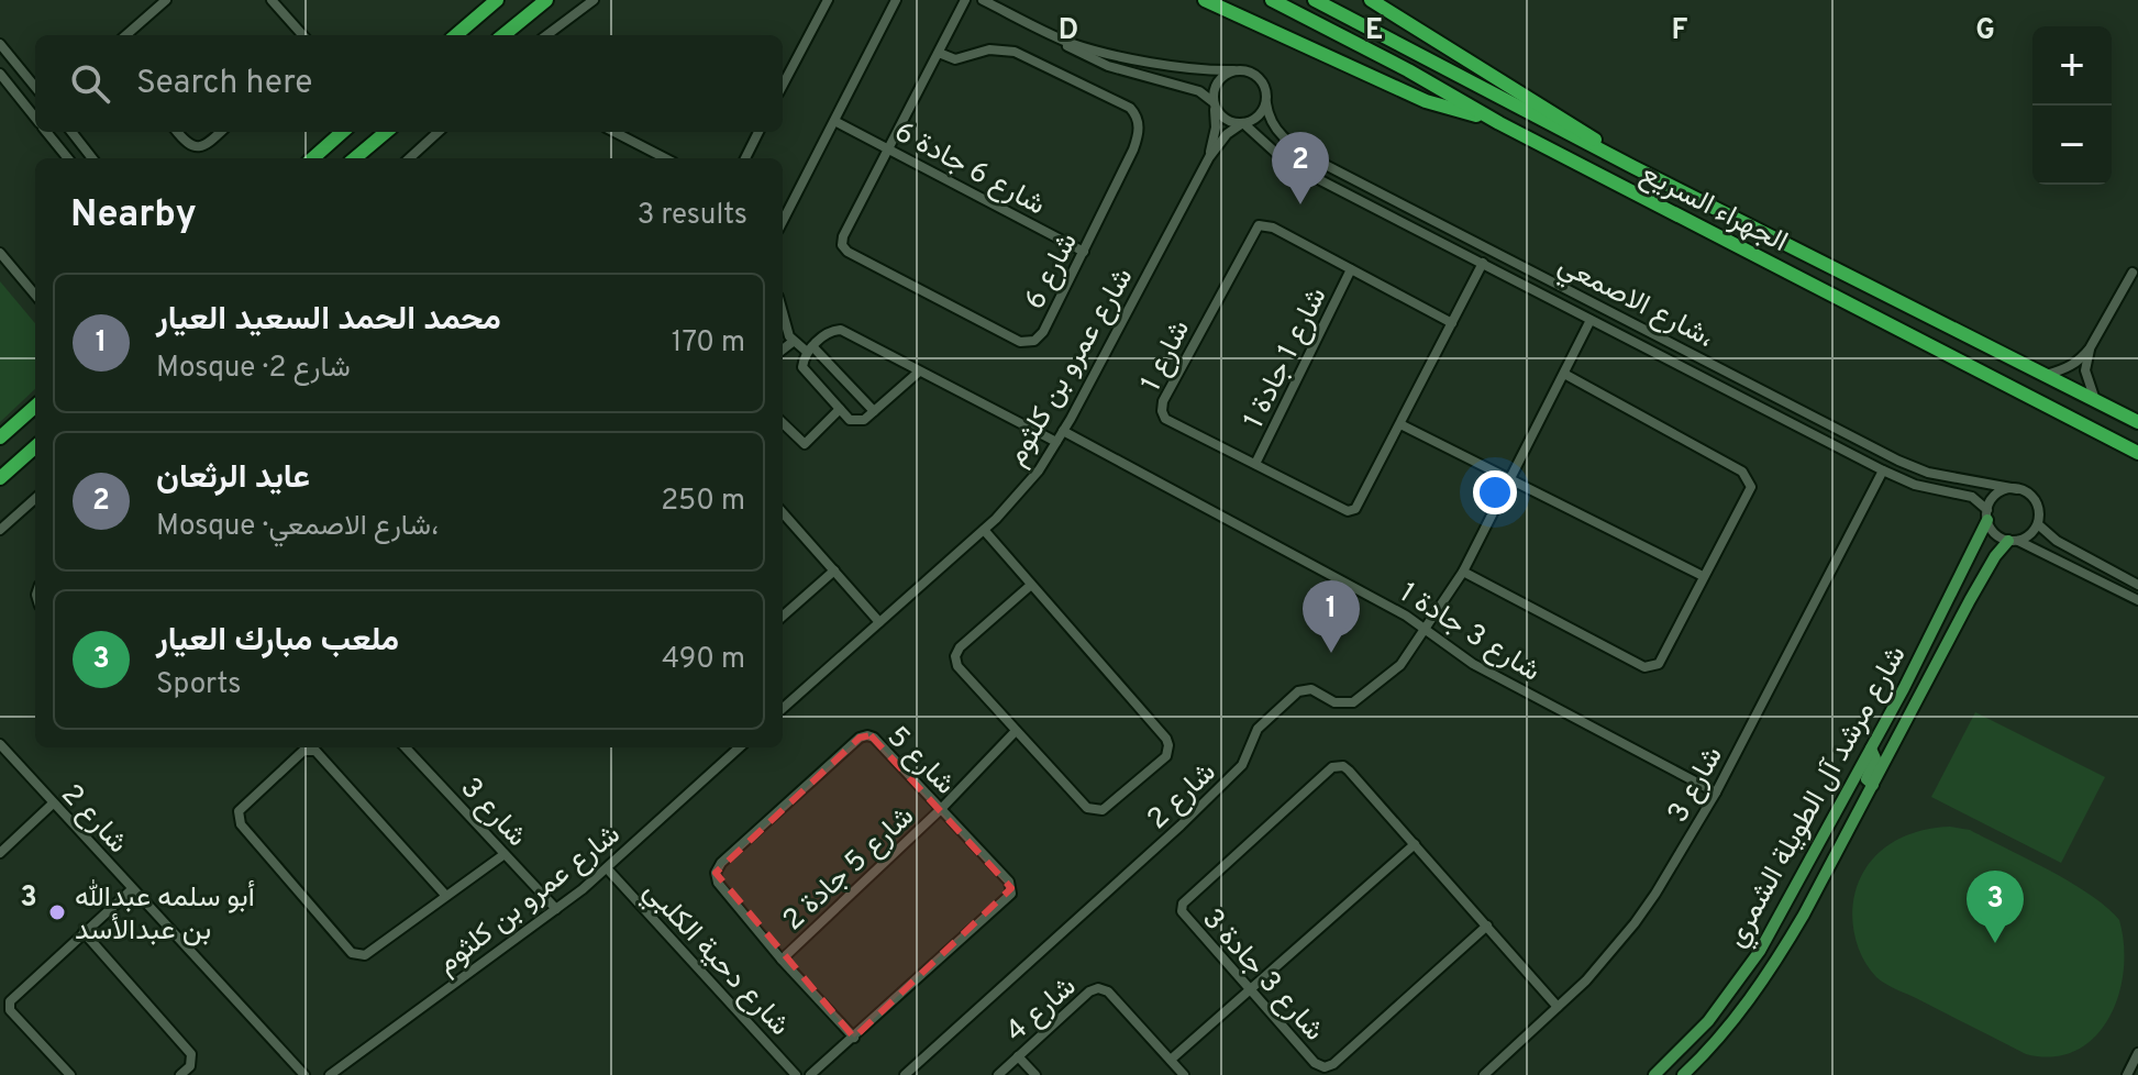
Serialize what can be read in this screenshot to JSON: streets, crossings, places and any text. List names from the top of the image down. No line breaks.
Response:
{"streets":{"highway":["الجهراء السريع"],"main road":["شارع مرشد آل الطويلة الشمري"],"street":["شارع 6 جادة 6","شارع 6","شارع الاصمعي،","شارع 1","شارع 1 جادة 1","شارع عمرو بن كلثوم","شارع 3 جادة 1","شارع 5","شارع 3","شارع 2","شارع 5 جادة 2","شارع دحية الكلبي","شارع 3 جادة 3","شارع 4"]},"crossings":[["شارع 6 جادة 6","شارع 6"],["شارع الاصمعي،","شارع 1"],["شارع الاصمعي،","شارع عمرو بن كلثوم"],["شارع الاصمعي،","شارع 3"],["شارع الاصمعي،","شارع 2"],["شارع الاصمعي،","شارع مرشد آل الطويلة الشمري"],["شارع 1","شارع 1 جادة 1"],["شارع عمرو بن كلثوم","شارع 3 جادة 1"],["شارع عمرو بن كلثوم","شارع 3"],["شارع عمرو بن كلثوم","شارع دحية الكلبي"],["شارع 3 جادة 1","شارع 3"],["شارع 3 جادة 1","شارع 2"],["شارع 5","شارع 5 جادة 2"],["شارع 3","شارع 3 جادة 3"]],"places":["أبو سلمه عبدالله بن عبدالأسد"],"page":{"map_buttons":["+","−"],"search":"Search here","pins":["2","1","3"],"heading":["Nearby","3 results"],"list":[{"mark":"1","name":"محمد الحمد السعيد العيار","note":"Mosque · شارع 2","value":"170 m"},{"mark":"2","name":"عايد الرثعان","note":"Mosque · شارع الاصمعي،","value":"250 m"},{"mark":"3","name":"ملعب مبارك العيار","note":"Sports","value":"490 m"}]},"grid":{"columns":["D","E","F","G"],"rows":["3"]}}
